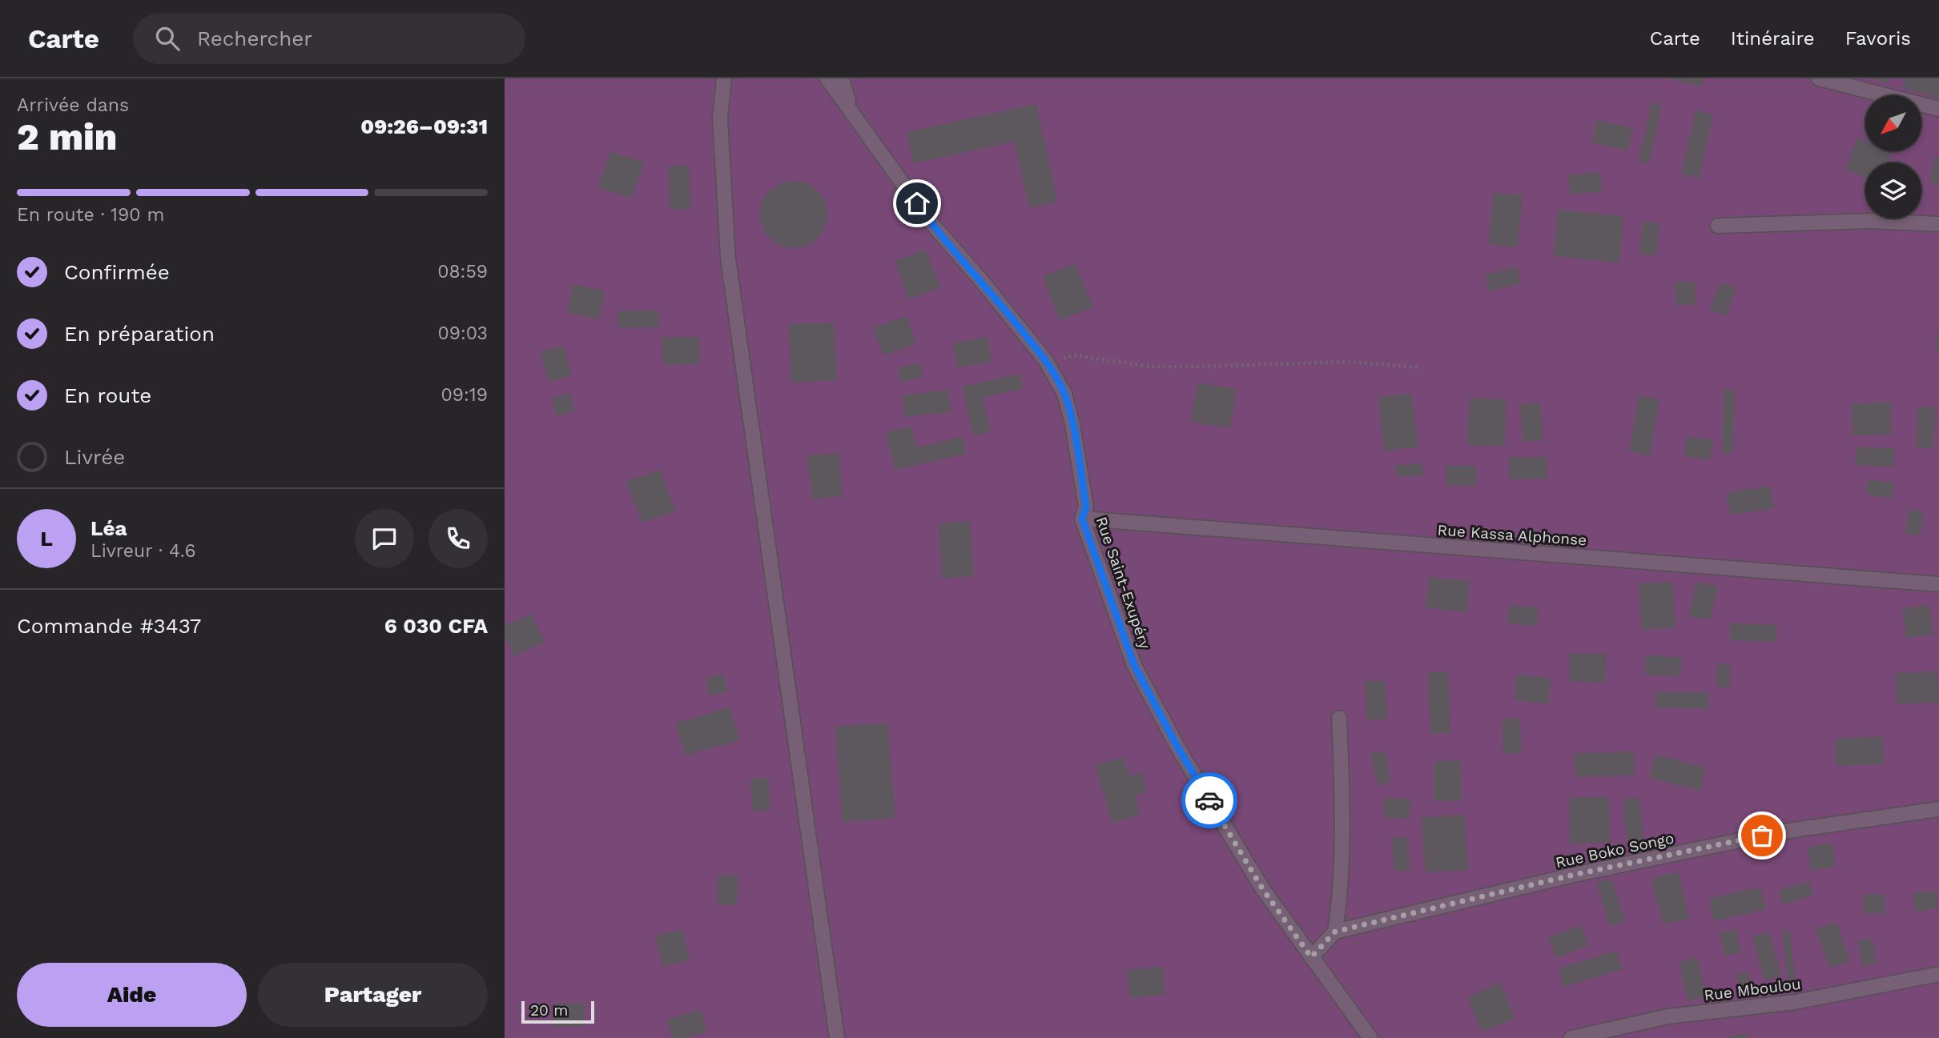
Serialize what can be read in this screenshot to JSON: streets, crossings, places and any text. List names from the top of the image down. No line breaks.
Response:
{"streets":{"street":["Rue Kassa Alphonse","Rue Saint-Exupéry","Rue Boko Songo","Rue Mboulou"]},"crossings":[["Rue Kassa Alphonse","Rue Saint-Exupéry"]],"scale_bar":"20 m","north":"bottom left","page":{"header":"Carte","search":"Rechercher","nav":["Carte","Itinéraire","Favoris"],"heading":["2 min","Arrivée dans","09:26–09:31"],"panel":["Léa","Livreur · 4.6","Commande #3437","6 030 CFA"],"bar":"En route · 190 m","list":[["Confirmée","08:59"],["En préparation","09:03"],["En route","09:19"],"Livrée"],"round":"L","buttons":["Aide","Partager"],"scale":"20 m"}}
